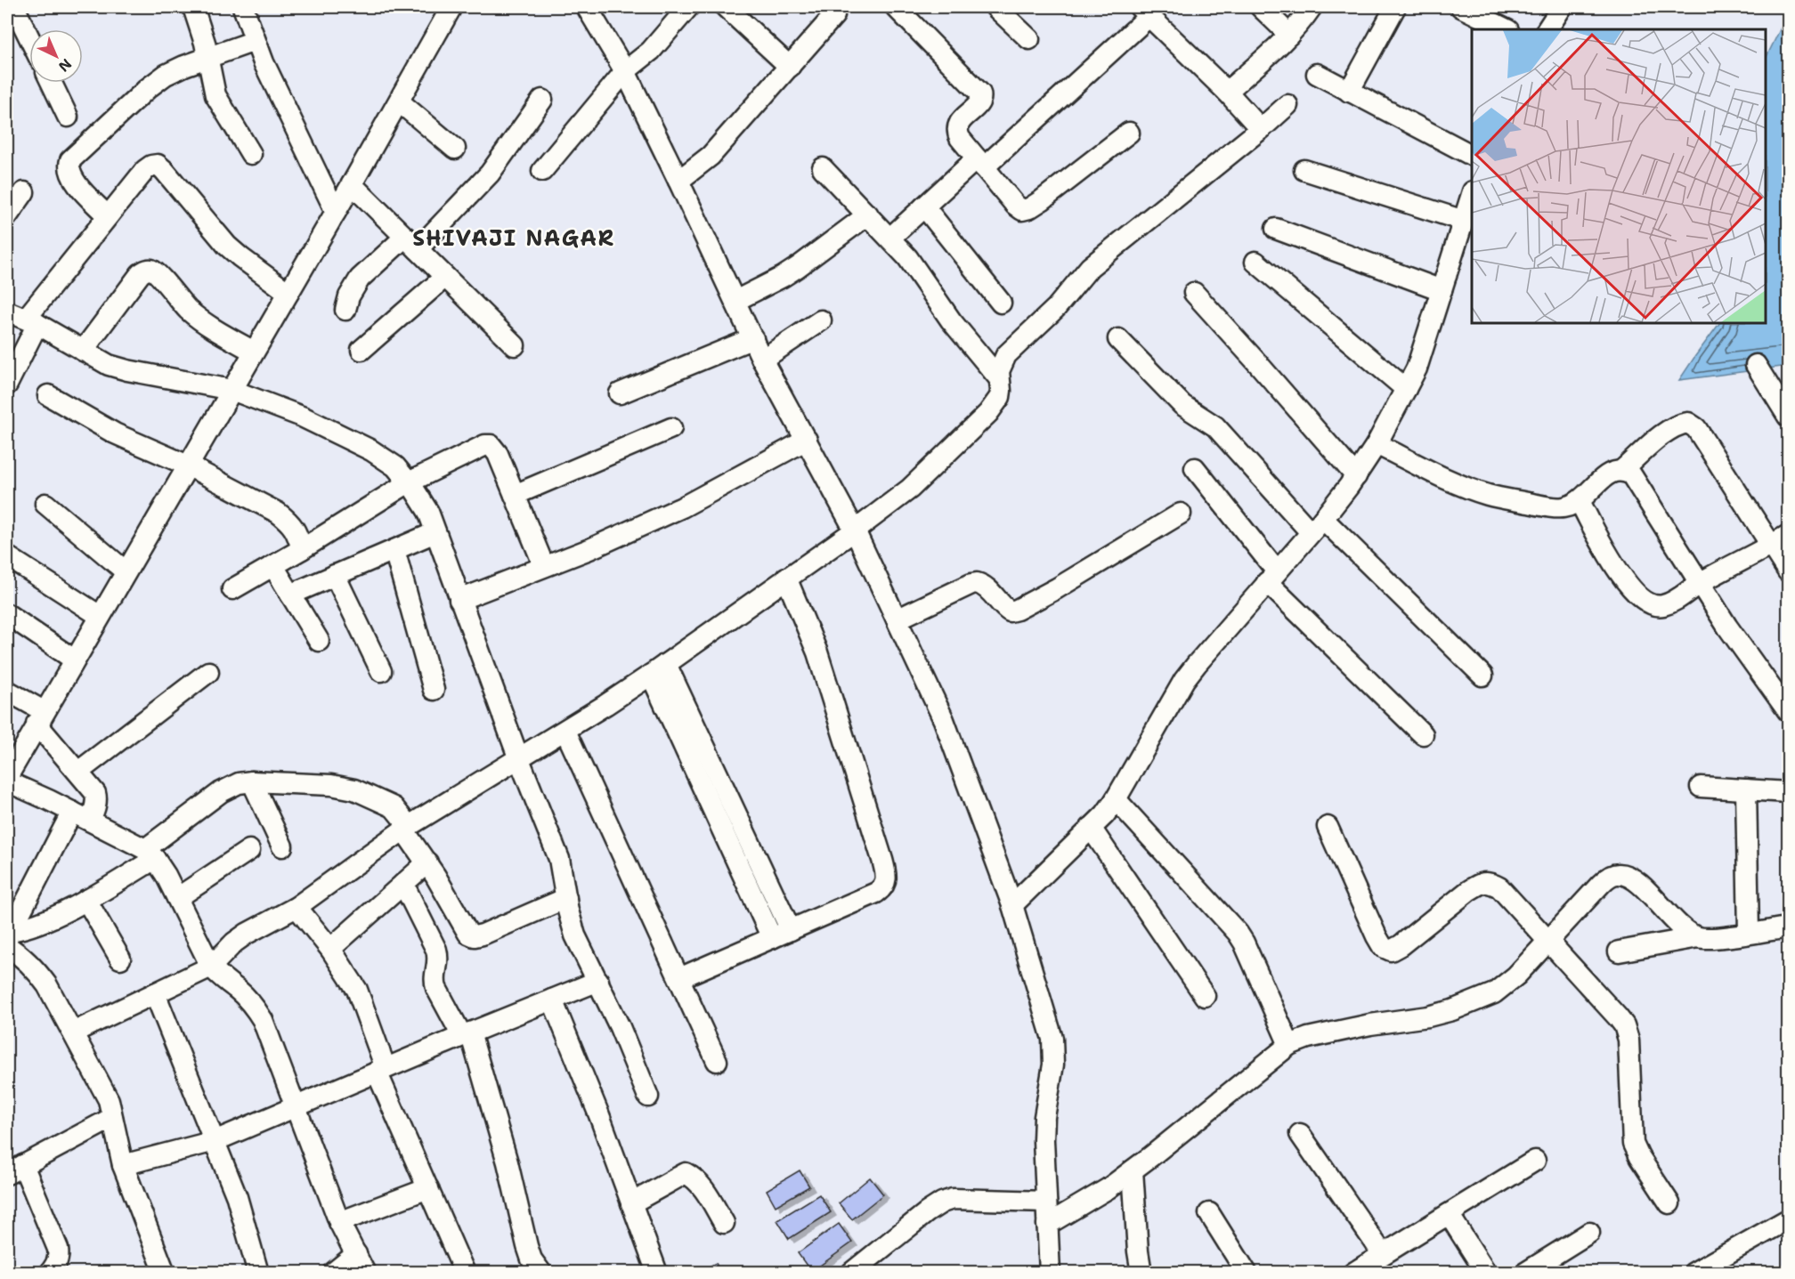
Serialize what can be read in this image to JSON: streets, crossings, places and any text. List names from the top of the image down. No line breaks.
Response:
{"districts":["SHIVAJI NAGAR"],"north":"bottom right"}
